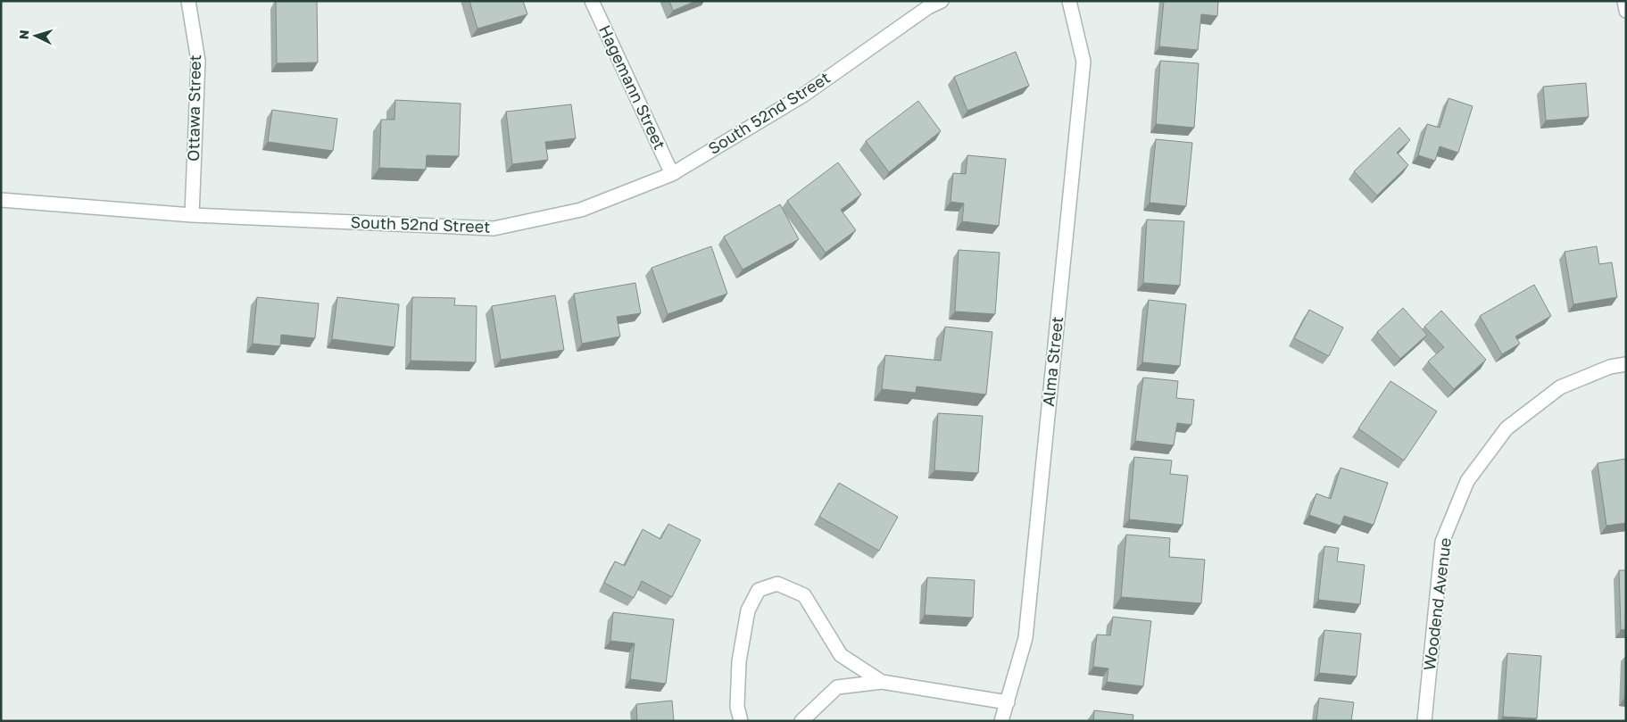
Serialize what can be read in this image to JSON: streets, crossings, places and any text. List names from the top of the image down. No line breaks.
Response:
{"streets":{"street":["Hagemann Street","Ottawa Street","South 52nd Street","Alma Street","Woodend Avenue"]},"crossings":[["Hagemann Street","South 52nd Street"],["Ottawa Street","South 52nd Street"]],"north":"left"}
